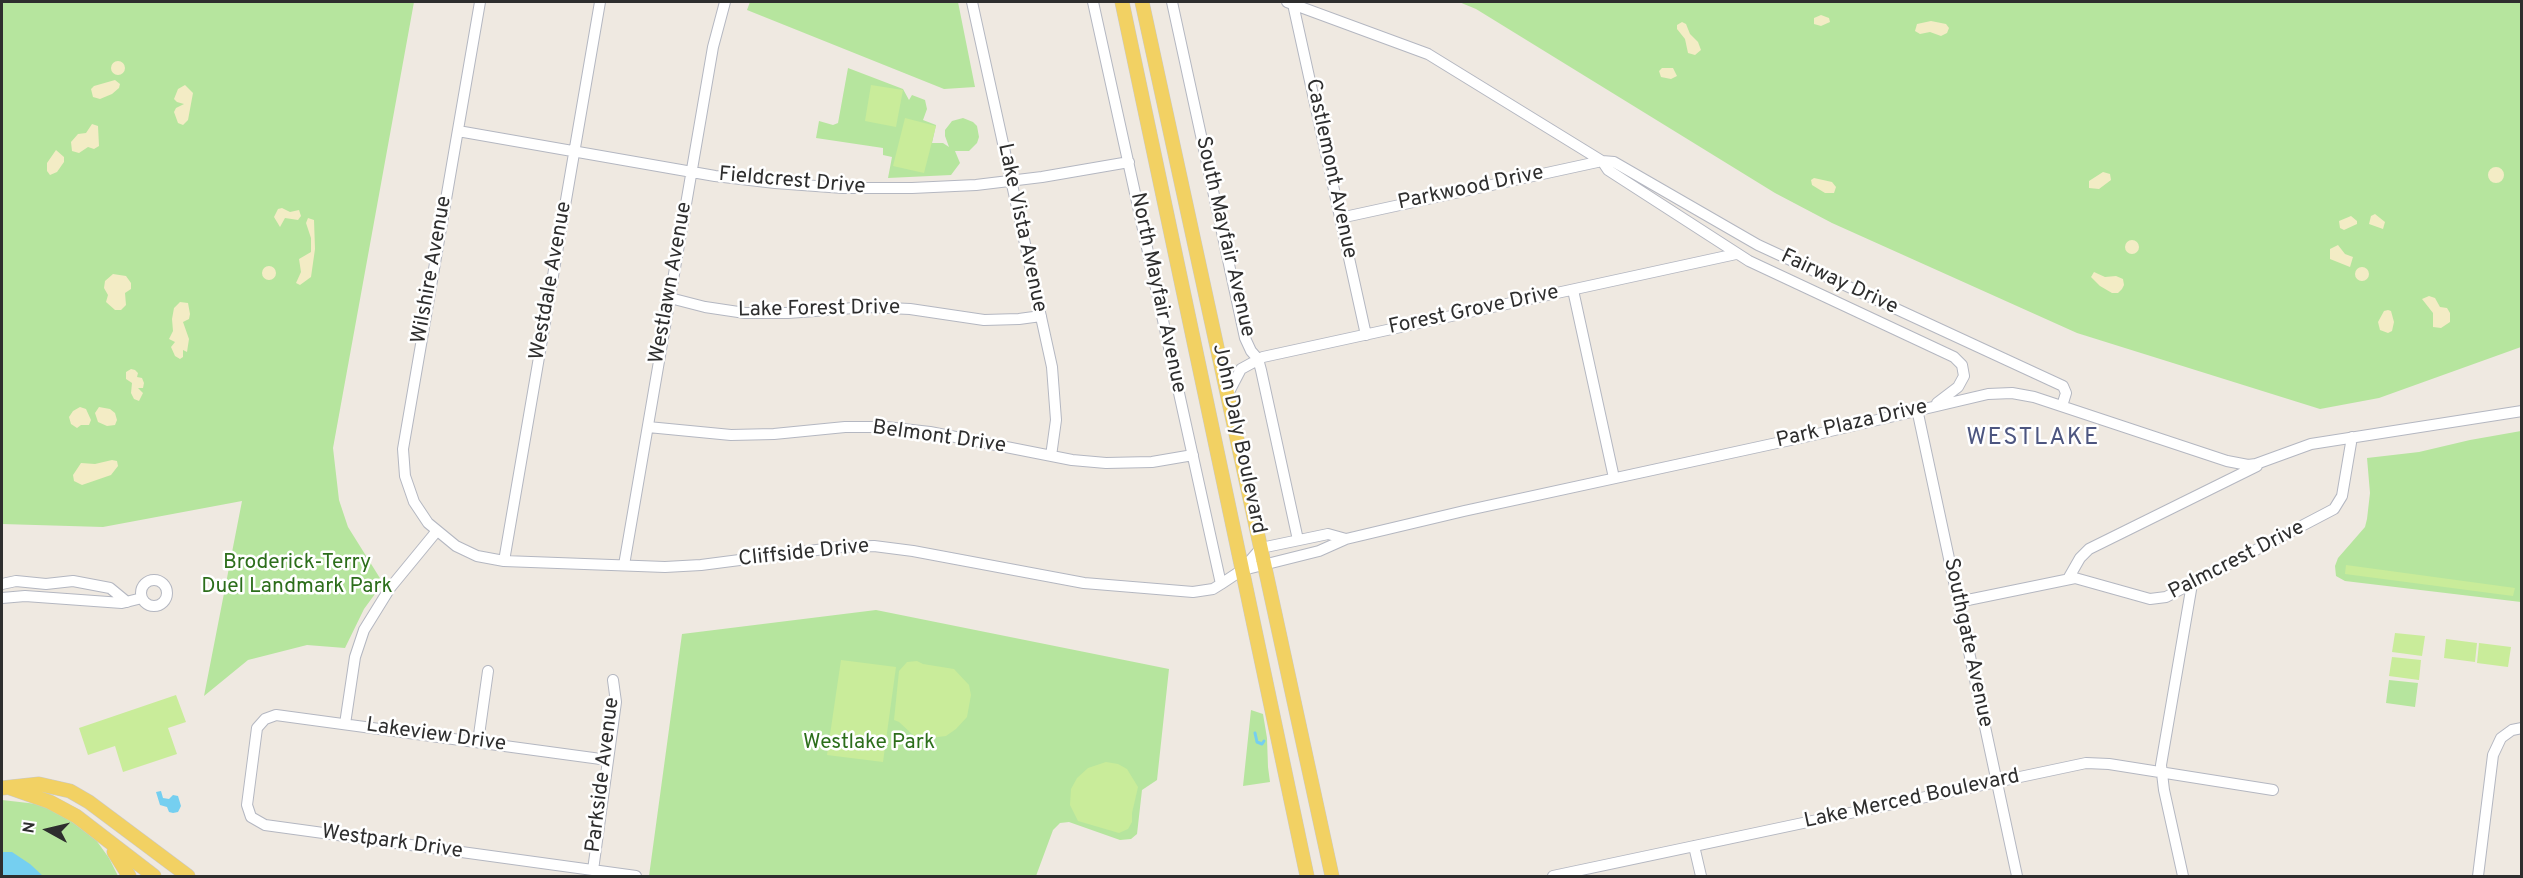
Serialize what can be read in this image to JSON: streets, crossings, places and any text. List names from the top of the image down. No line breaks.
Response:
{"streets":{"main road":["John Daly Boulevard"],"street":["Castlemont Avenue","Fieldcrest Drive","Parkwood Drive","Lake Vista Avenue","South Mayfair Avenue","Wilshire Avenue","Westdale Avenue","Westlawn Avenue","Fairway Drive","North Mayfair Avenue","Lake Forest Drive","Forest Grove Drive","Park Plaza Drive","Belmont Drive","Cliffside Drive","Palmcrest Drive","Southgate Avenue","Lakeview Drive","Parkside Avenue","Lake Merced Boulevard","Westpark Drive"]},"crossings":[["Castlemont Avenue","Parkwood Drive"],["Castlemont Avenue","Fairway Drive"],["Castlemont Avenue","Forest Grove Drive"],["Fieldcrest Drive","Lake Vista Avenue"],["Fieldcrest Drive","Wilshire Avenue"],["Fieldcrest Drive","Westdale Avenue"],["Fieldcrest Drive","Westlawn Avenue"],["Fieldcrest Drive","North Mayfair Avenue"],["Parkwood Drive","Fairway Drive"],["Lake Vista Avenue","Lake Forest Drive"],["Lake Vista Avenue","Belmont Drive"],["South Mayfair Avenue","Forest Grove Drive"],["South Mayfair Avenue","Park Plaza Drive"],["Wilshire Avenue","Cliffside Drive"],["Westdale Avenue","Cliffside Drive"],["Westlawn Avenue","Lake Forest Drive"],["Westlawn Avenue","Belmont Drive"],["Westlawn Avenue","Cliffside Drive"],["Fairway Drive","Forest Grove Drive"],["Fairway Drive","Park Plaza Drive"],["North Mayfair Avenue","Belmont Drive"],["North Mayfair Avenue","Cliffside Drive"],["Forest Grove Drive","John Daly Boulevard"],["Park Plaza Drive","John Daly Boulevard"],["Park Plaza Drive","Cliffside Drive"],["Park Plaza Drive","Palmcrest Drive"],["Park Plaza Drive","Southgate Avenue"],["John Daly Boulevard","Cliffside Drive"],["Palmcrest Drive","Southgate Avenue"],["Southgate Avenue","Lake Merced Boulevard"],["Lakeview Drive","Parkside Avenue"],["Lakeview Drive","Westpark Drive"],["Parkside Avenue","Westpark Drive"]],"districts":["WESTLAKE"],"parks":["Broderick-Terry Duel Landmark Park","Westlake Park"],"north":"left"}
